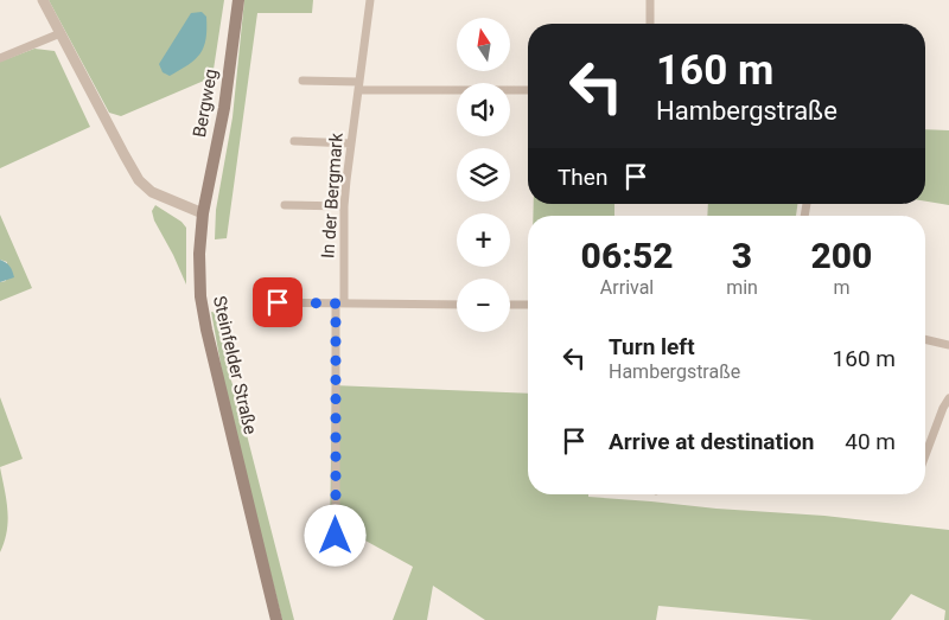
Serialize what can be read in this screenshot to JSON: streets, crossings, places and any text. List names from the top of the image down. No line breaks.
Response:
{"streets":{"main road":["Bergweg","Steinfelder Straße"],"street":["In der Bergmark"]},"crossings":[["Bergweg","Steinfelder Straße"]],"north":"top","page":{"map_buttons":["+","−"],"turn":["160 m","Hambergstraße"],"then":"Then","eta":["06:52","Arrival","3","min","200","m"],"list":[{"name":"Turn left","note":"Hambergstraße","value":"160 m"},{"name":"Arrive at destination","value":"40 m"}]}}
